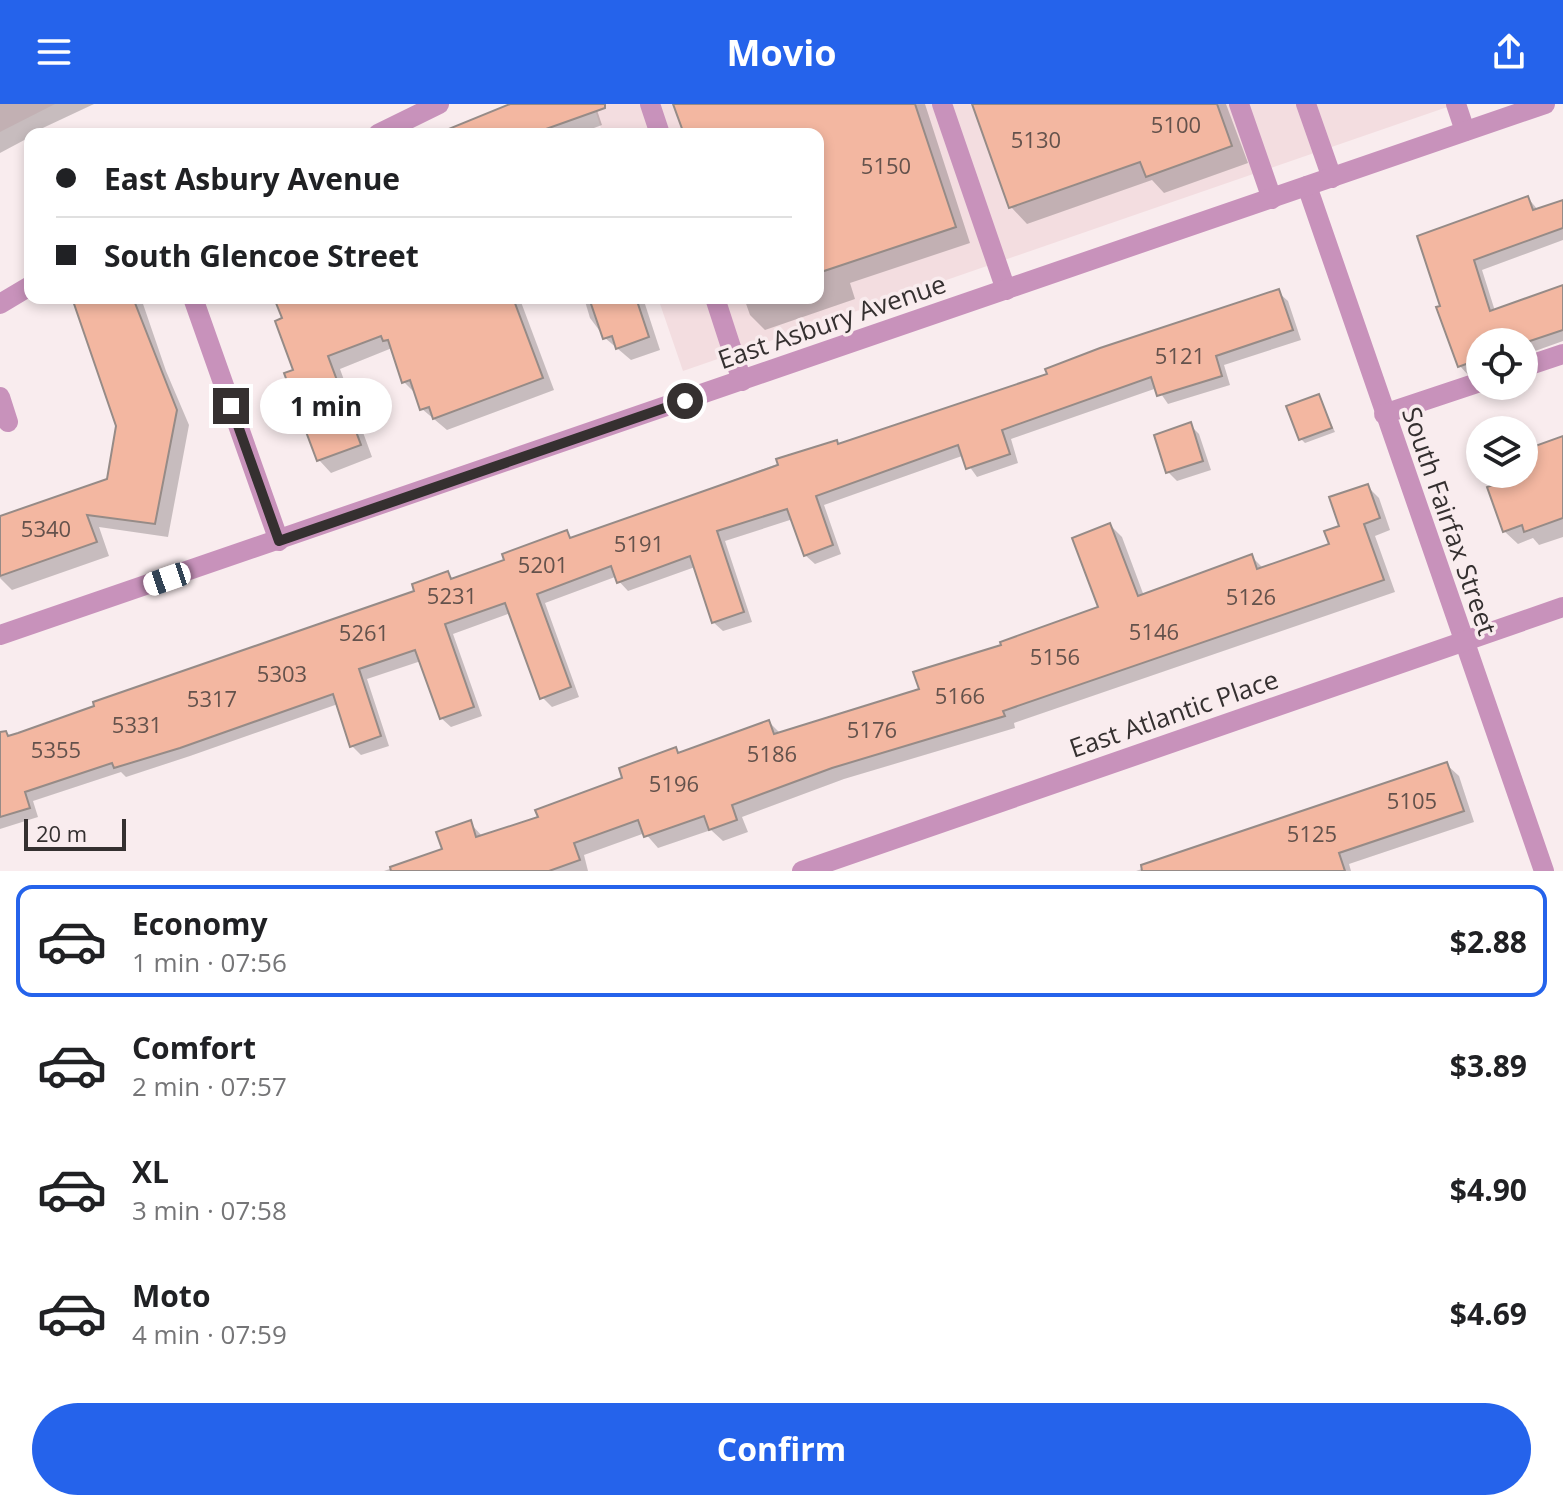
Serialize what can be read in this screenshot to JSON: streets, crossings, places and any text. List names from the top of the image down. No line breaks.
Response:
{"streets":{"street":["East Asbury Avenue","South Fairfax Street","East Atlantic Place"]},"crossings":[["East Asbury Avenue","South Fairfax Street"],["South Fairfax Street","East Atlantic Place"]],"house_numbers":["5100","5130","5150","5121","5340","5191","5201","5231","5126","5146","5261","5156","5303","5166","5317","5331","5176","5355","5186","5196","5105","5125"],"scale_bar":"20 m","page":{"header":"Movio","banner":["East Asbury Avenue","South Glencoe Street"],"bubble":"1 min","scale":"20 m","list":[{"name":"Economy","note":"1 min · 07:56","value":"$2.88"},{"name":"Comfort","note":"2 min · 07:57","value":"$3.89"},{"name":"XL","note":"3 min · 07:58","value":"$4.90"},{"name":"Moto","note":"4 min · 07:59","value":"$4.69"}],"buttons":"Confirm"}}
